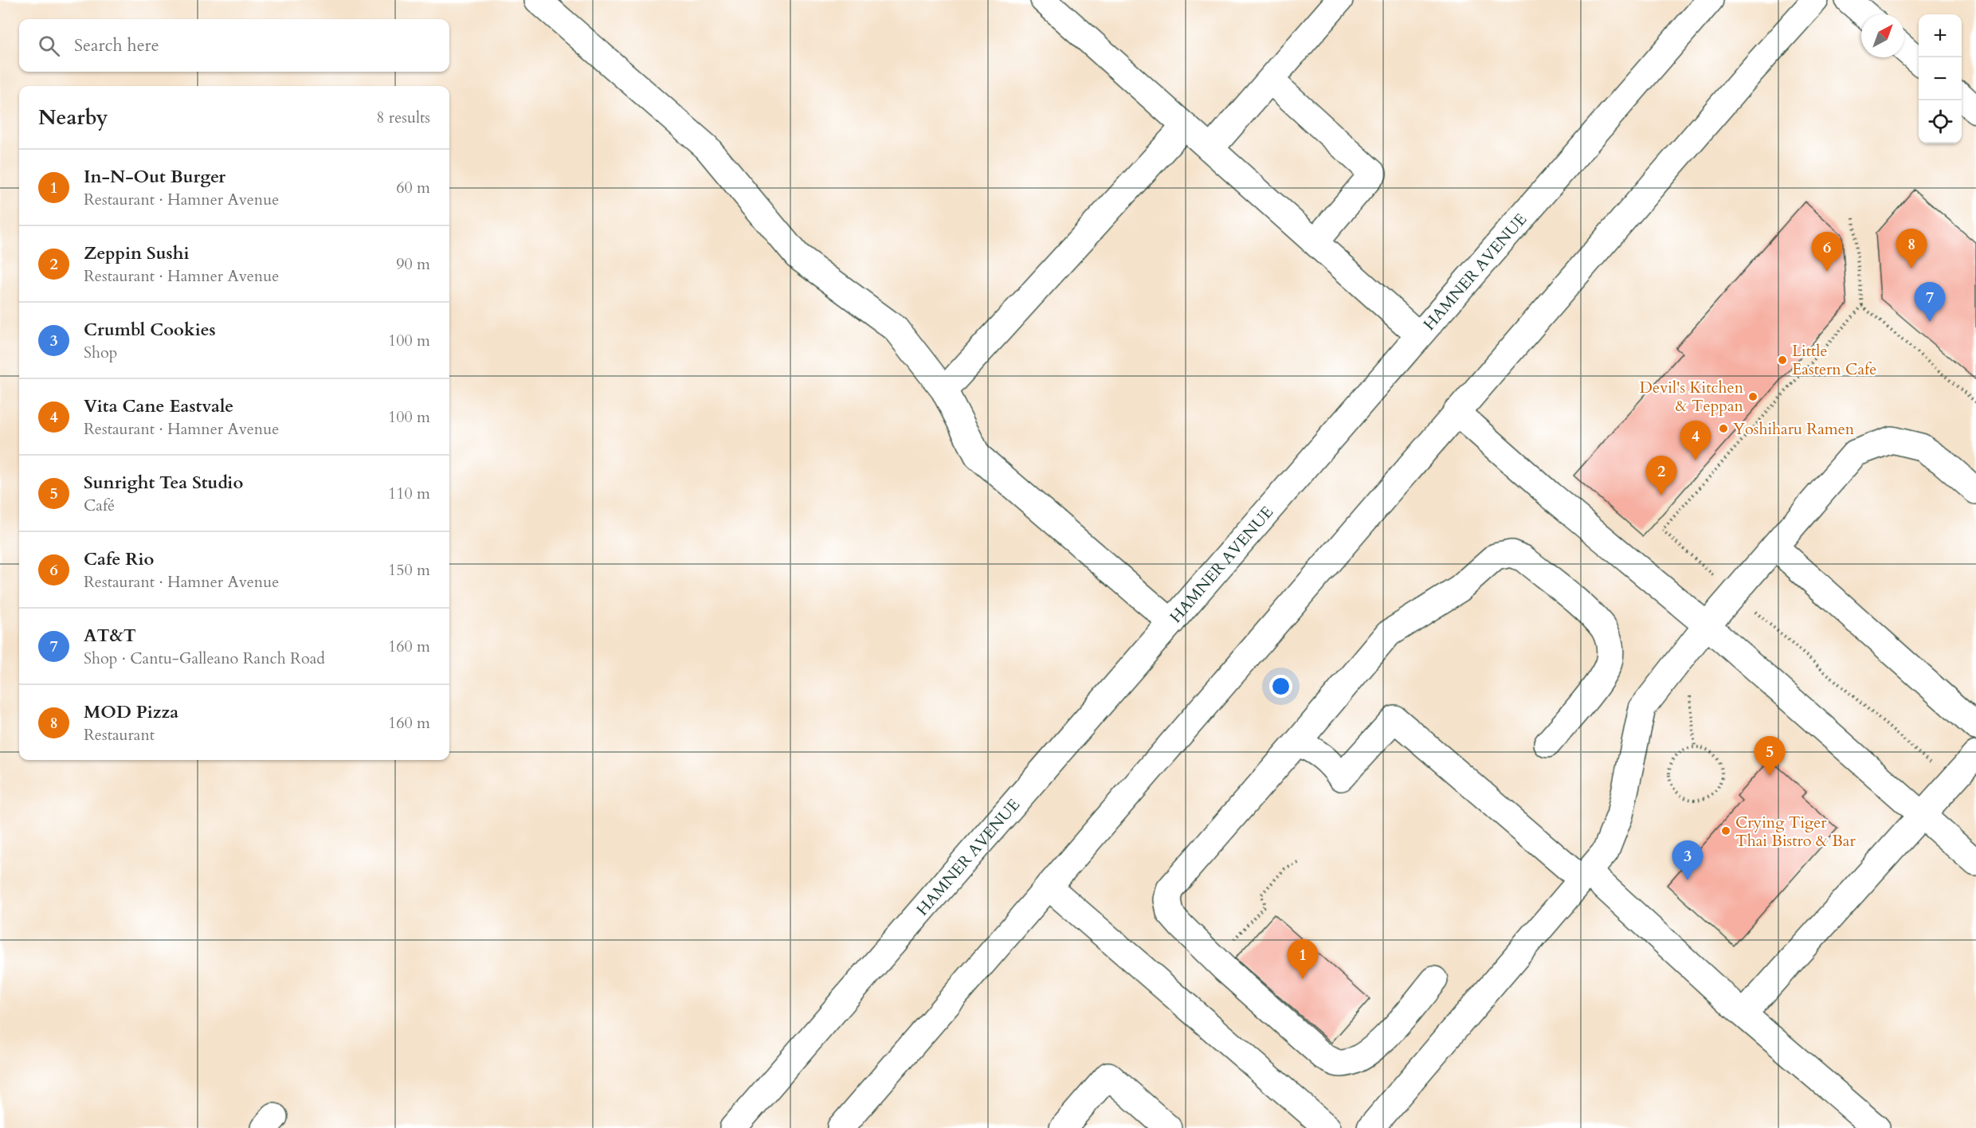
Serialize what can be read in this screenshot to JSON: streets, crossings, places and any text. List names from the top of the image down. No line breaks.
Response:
{"streets":{"main road":["HAMNER AVENUE"]},"places":["Little Eastern Cafe","Devil's Kitchen & Teppan","Yoshiharu Ramen","Crying Tiger Thai Bistro & Bar"],"north":"top right","page":{"map_buttons":["+","−"],"search":"Search here","heading":["Nearby","8 results"],"list":[{"mark":"1","name":"In-N-Out Burger","note":"Restaurant · Hamner Avenue","value":"60 m"},{"mark":"2","name":"Zeppin Sushi","note":"Restaurant · Hamner Avenue","value":"90 m"},{"mark":"3","name":"Crumbl Cookies","note":"Shop","value":"100 m"},{"mark":"4","name":"Vita Cane Eastvale","note":"Restaurant · Hamner Avenue","value":"100 m"},{"mark":"5","name":"Sunright Tea Studio","note":"Café","value":"110 m"},{"mark":"6","name":"Cafe Rio","note":"Restaurant · Hamner Avenue","value":"150 m"},{"mark":"7","name":"AT&T","note":"Shop · Cantu-Galleano Ranch Road","value":"160 m"},{"mark":"8","name":"MOD Pizza","note":"Restaurant","value":"160 m"}],"pins":["8","6","7","4","2","5","3","1"]}}
